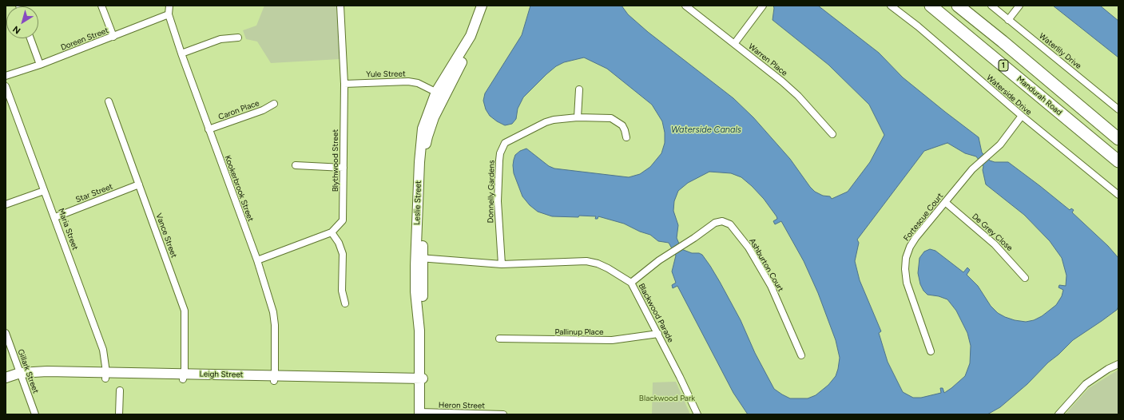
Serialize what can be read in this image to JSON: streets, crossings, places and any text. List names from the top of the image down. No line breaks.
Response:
{"streets":{"highway":["1","Mandurah Road"],"street":["Doreen Street","Waterlily Drive","Warren Place","Yule Street","Waterside Drive","Caron Place","Blythwood Street","Kookerbrook Street","Donnelly Gardens","Star Street","Leslie Street","Fortescue Court","Maria Street","De Grey Close","Vance Street","Ashburton Court","Blackwood Parade","Pallinup Place","Gillark Street","Leigh Street","Heron Street"]},"crossings":[["Doreen Street","Kookerbrook Street"],["Yule Street","Blythwood Street"],["Yule Street","Leslie Street"],["Waterside Drive","Fortescue Court"],["Caron Place","Kookerbrook Street"],["Blythwood Street","Kookerbrook Street"],["Kookerbrook Street","Leigh Street"],["Donnelly Gardens","Blackwood Parade"],["Star Street","Maria Street"],["Star Street","Vance Street"],["Leslie Street","Blackwood Parade"],["Leslie Street","Leigh Street"],["Leslie Street","Heron Street"],["Fortescue Court","De Grey Close"],["Maria Street","Leigh Street"],["Vance Street","Leigh Street"],["Ashburton Court","Blackwood Parade"],["Blackwood Parade","Pallinup Place"],["Gillark Street","Leigh Street"]],"water":["Waterside Canals"],"parks":["Blackwood Park"],"north":"bottom left"}
